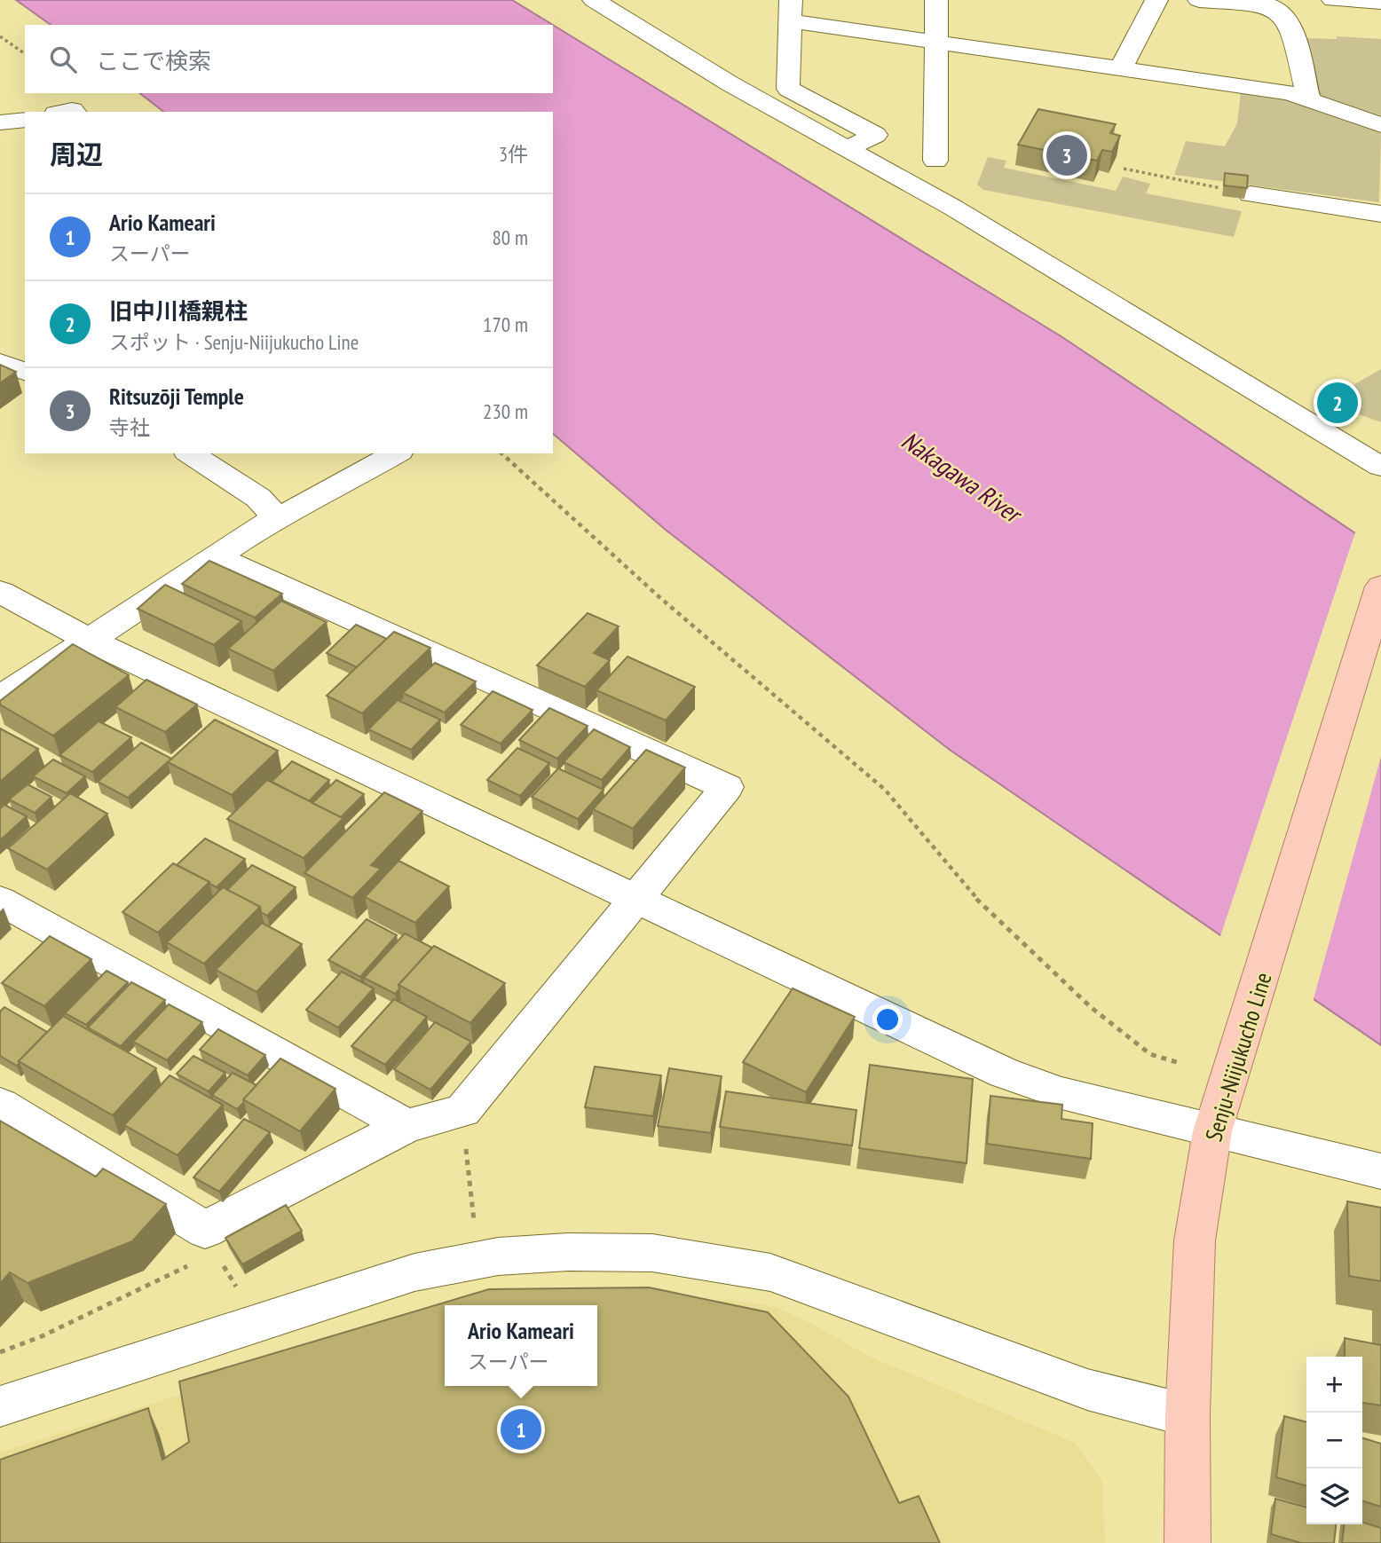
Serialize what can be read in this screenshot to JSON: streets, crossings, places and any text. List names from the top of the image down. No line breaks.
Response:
{"streets":{"main road":["Senju-Niijukucho Line"]},"water":["Nakagawa River"],"page":{"search":"ここで検索","heading":["周辺","3件"],"pins":["3","2","1"],"list":[{"mark":"1","name":"Ario Kameari","note":"スーパー","value":"80 m"},{"mark":"2","name":"旧中川橋親柱","note":"スポット · Senju-Niijukucho Line","value":"170 m"},{"mark":"3","name":"Ritsuzōji Temple","note":"寺社","value":"230 m"}],"popup":["Ario Kameari","スーパー"],"map_buttons":["+","−"]}}
